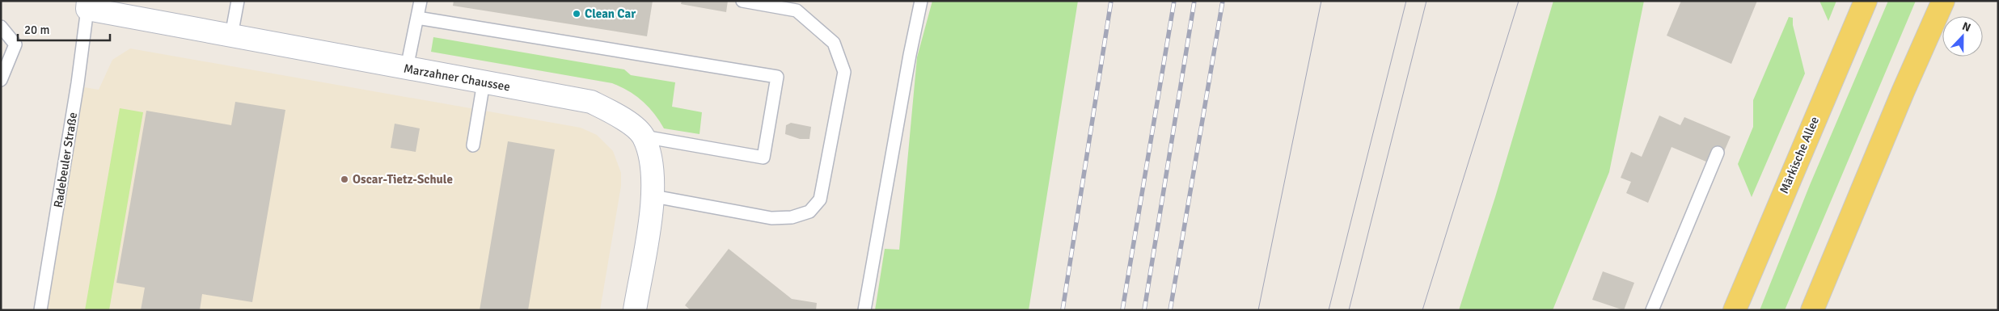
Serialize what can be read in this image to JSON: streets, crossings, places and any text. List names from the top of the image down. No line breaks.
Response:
{"streets":{"main road":["Märkische Allee"],"street":["Marzahner Chaussee"],"lane":["Radebeuler Straße"]},"crossings":[["Marzahner Chaussee","Radebeuler Straße"]],"places":["Clean Car","Oscar-Tietz-Schule"],"scale_bar":"20 m","north":"top"}
